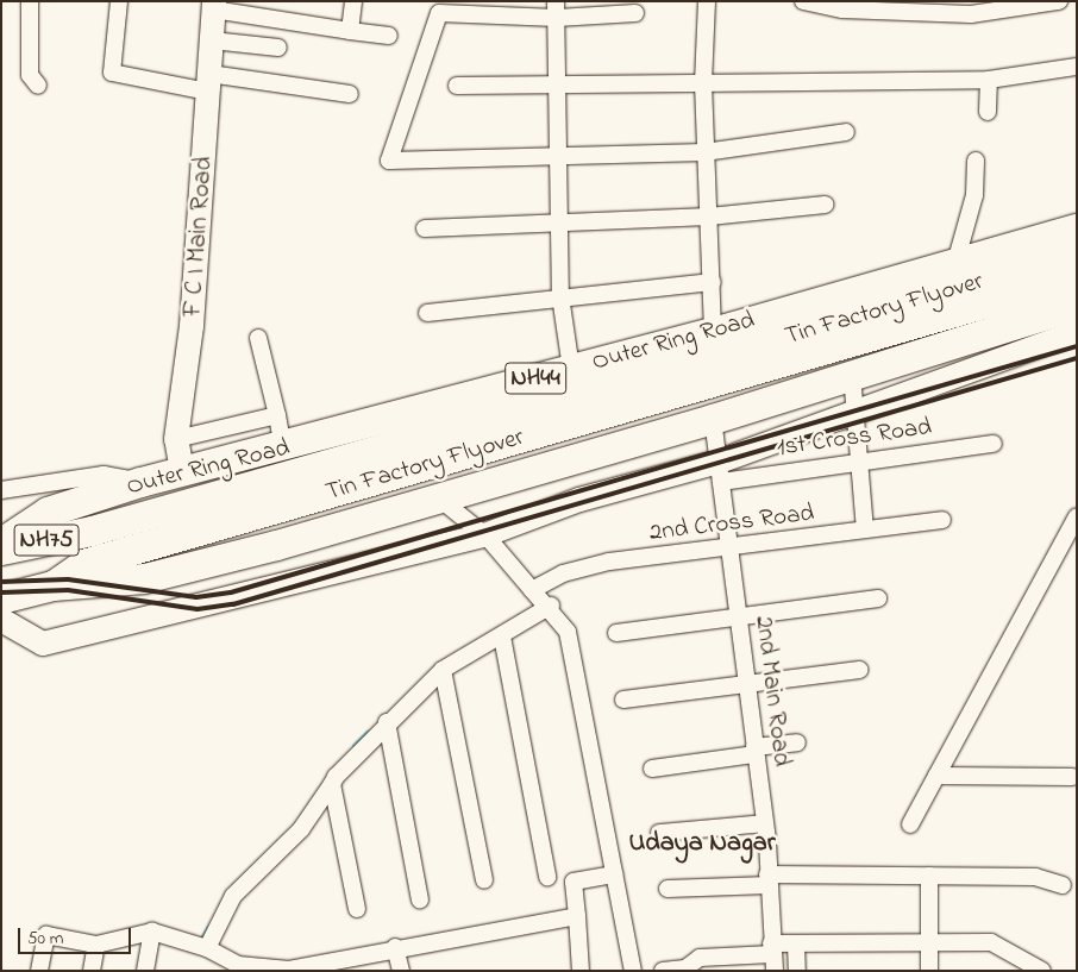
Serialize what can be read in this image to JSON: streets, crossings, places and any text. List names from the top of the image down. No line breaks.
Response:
{"streets":{"highway":["Tin Factory Flyover","Outer Ring Road","NH44","NH75"],"street":["F C I Main Road","1st Cross Road","2nd Cross Road","2nd Main Road"]},"crossings":[["F C I Main Road","Outer Ring Road"],["1st Cross Road","2nd Main Road"],["2nd Cross Road","2nd Main Road"]],"districts":["Udaya Nagar"],"scale_bar":"50 m"}
